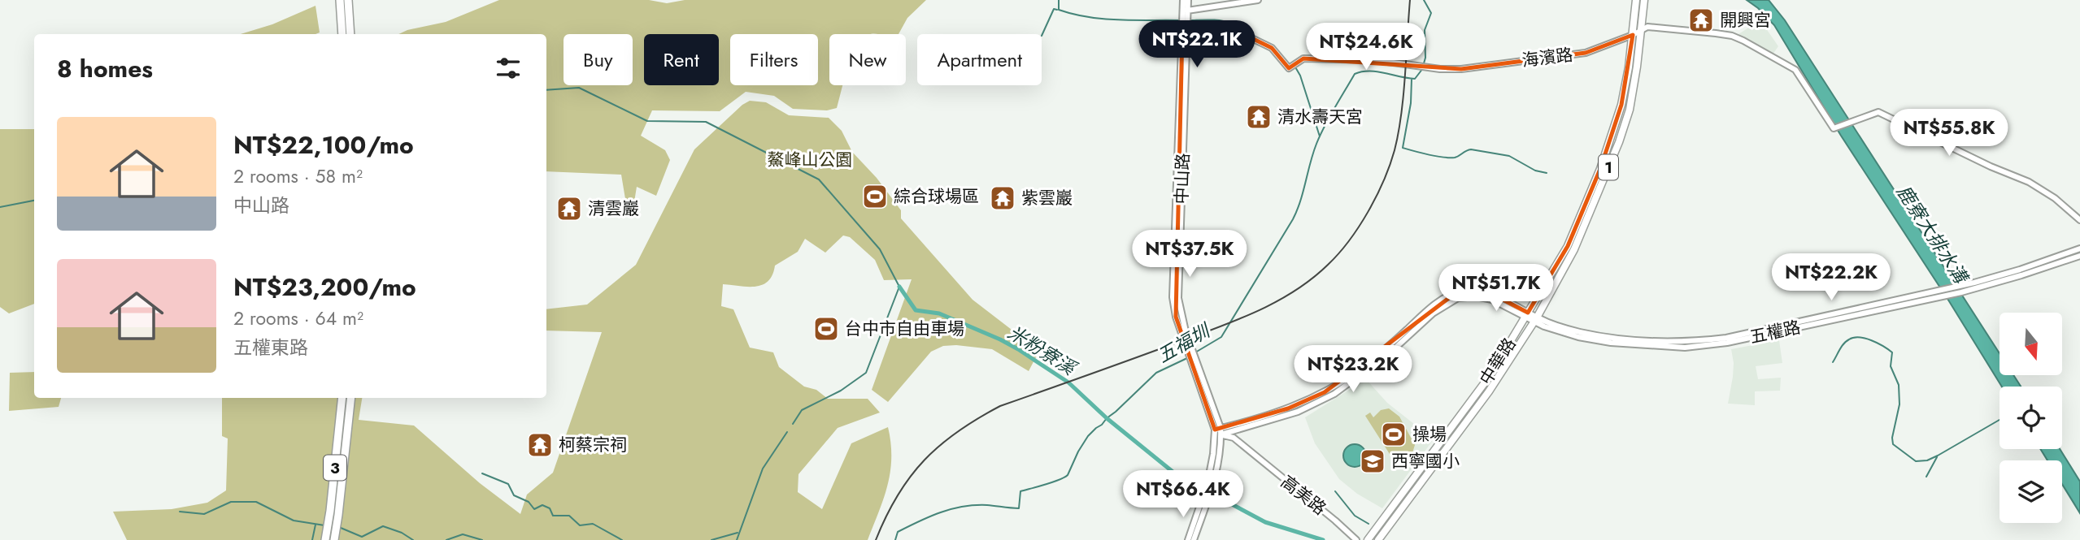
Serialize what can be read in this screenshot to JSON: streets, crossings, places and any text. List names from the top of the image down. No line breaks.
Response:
{"streets":{"highway":["3"],"main road":["1","中華路"],"street":["海濱路","中山路","五權路","高美路"]},"crossings":[["海濱路","中山路"],["海濱路","中華路"],["中山路","五權路"],["中山路","高美路"],["五權路","中華路"],["五權路","高美路"]],"water":["鹿寮大排水溝","五福圳","米粉寮溪"],"parks":["鰲峰山公園"],"places":{"temple":["開興宮","清水壽天宮","紫雲巖","清雲巖","柯蔡宗祠"],"sports":["綜合球場區","台中市自由車場","操場"],"school or university":["西寧國小"]},"north":"bottom","page":{"price":["NT$22.1K","NT$24.6K","NT$55.8K","NT$37.5K","NT$22.2K","NT$51.7K","NT$23.2K","NT$66.4K"],"chip":["Buy","Rent","Filters","New","Apartment"],"heading":"8 homes","list":[{"name":"NT$22,100/mo","note":"2 rooms · 58 m² · 中山路"},{"name":"NT$23,200/mo","note":"2 rooms · 64 m² · 五權東路"}]}}
